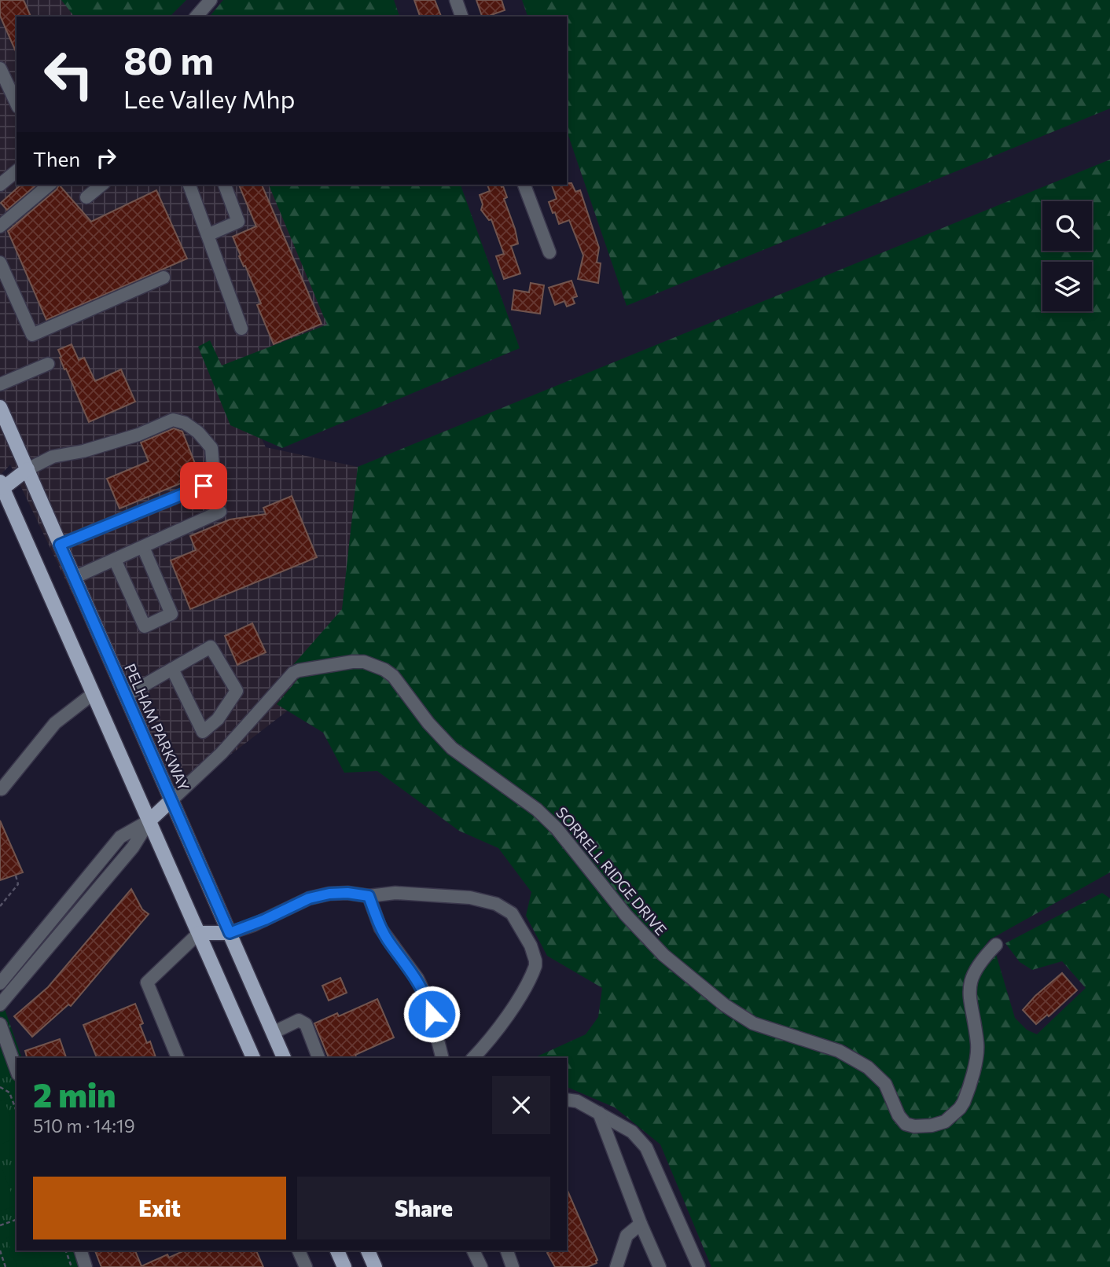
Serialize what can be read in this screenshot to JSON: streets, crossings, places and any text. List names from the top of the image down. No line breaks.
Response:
{"streets":{"main road":["PELHAM PARKWAY"],"street":["SORRELL RIDGE DRIVE"]},"crossings":[["PELHAM PARKWAY","SORRELL RIDGE DRIVE"]],"page":{"turn":["80 m","Lee Valley Mhp"],"then":"Then","heading":["2 min","510 m · 14:19"],"buttons":["Exit","Share"]}}
